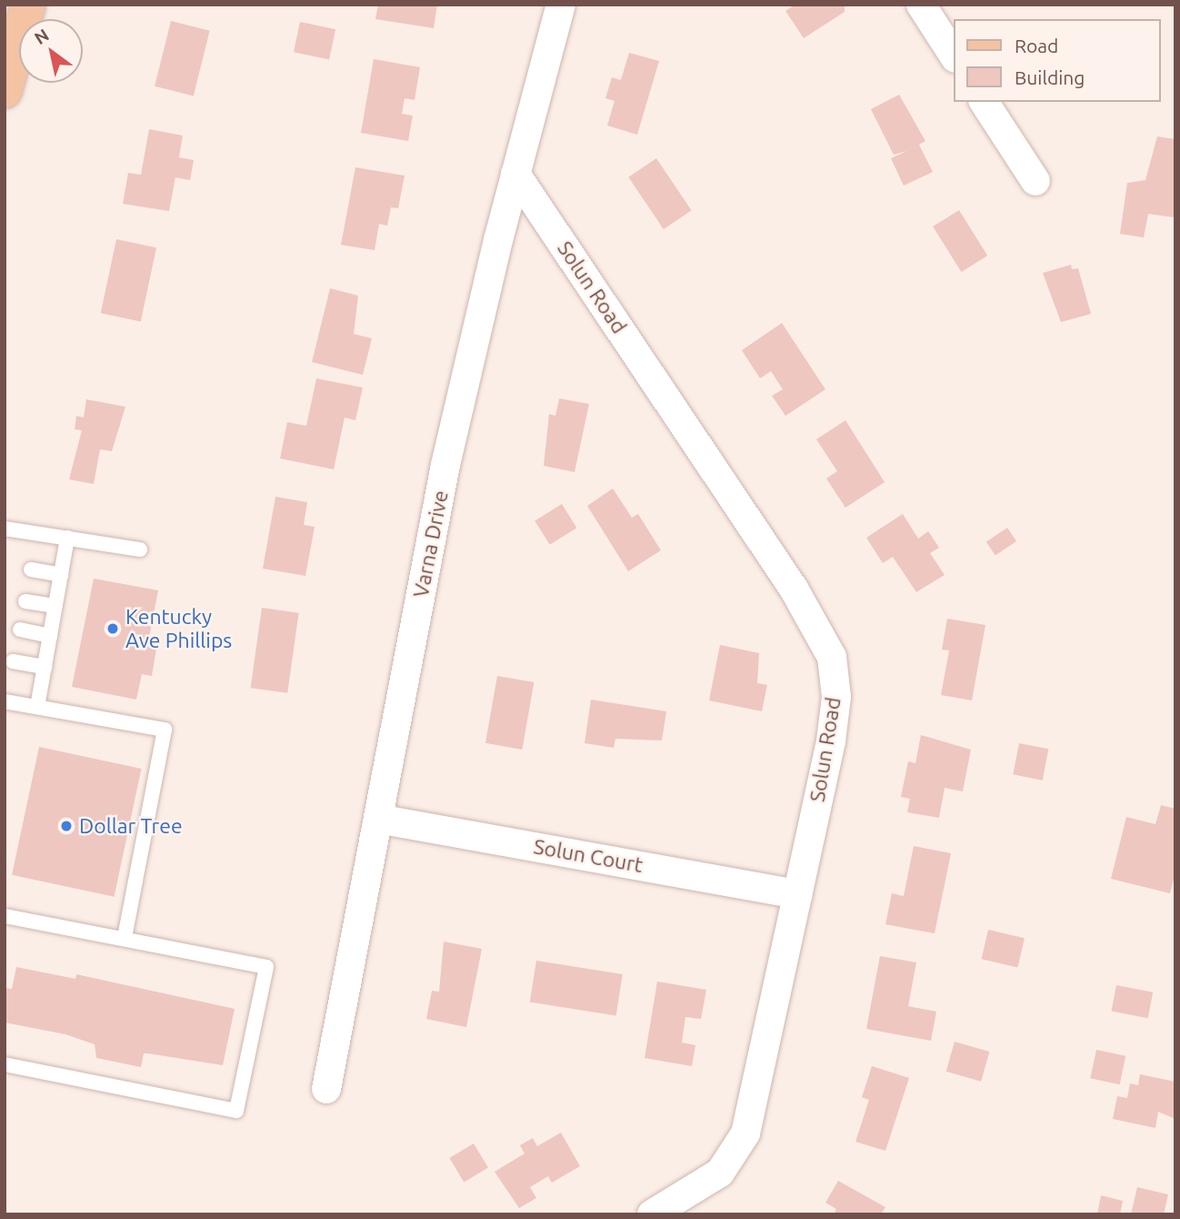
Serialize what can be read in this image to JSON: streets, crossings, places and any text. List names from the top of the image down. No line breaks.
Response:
{"streets":{"street":["Solun Road","Varna Drive","Solun Court"]},"crossings":[["Solun Road","Varna Drive"],["Solun Road","Solun Court"],["Varna Drive","Solun Court"]],"places":["Kentucky Ave Phillips","Dollar Tree"],"legend":["Road","Building"],"north":"top left"}
